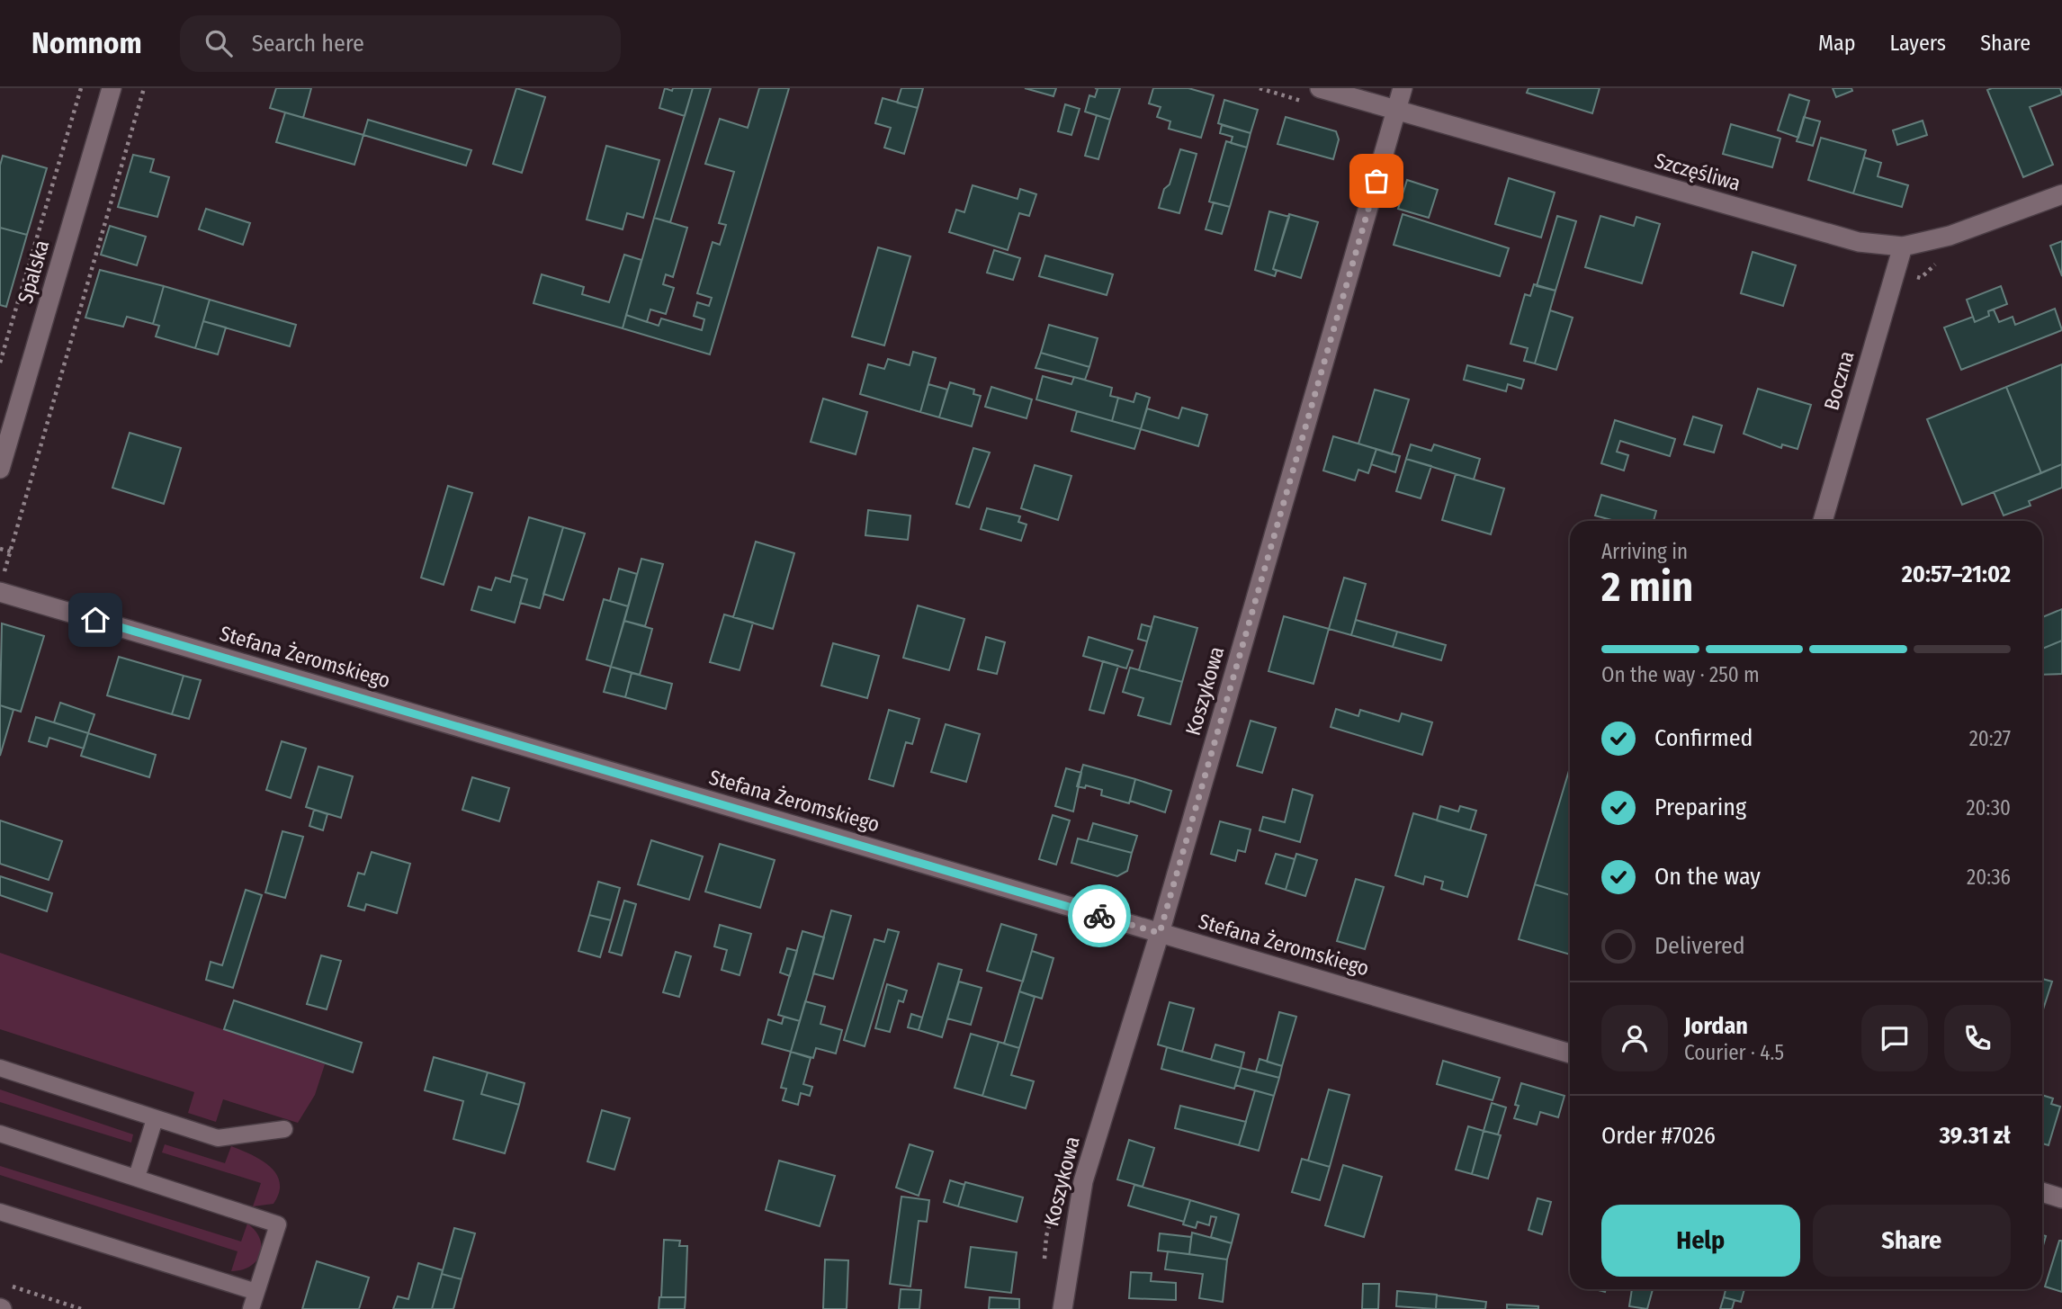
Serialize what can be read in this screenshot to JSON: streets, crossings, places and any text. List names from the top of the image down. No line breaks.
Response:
{"streets":{"street":["Szczęśliwa","Spalska","Boczna","Stefana Żeromskiego","Koszykowa"]},"crossings":[["Szczęśliwa","Boczna"],["Szczęśliwa","Koszykowa"],["Stefana Żeromskiego","Koszykowa"]],"page":{"header":"Nomnom","search":"Search here","nav":["Map","Layers","Share"],"heading":["2 min","Arriving in","20:57–21:02"],"panel":["Jordan","Courier · 4.5","Order #7026","39.31 zł"],"bar":"On the way · 250 m","list":[["Confirmed","20:27"],["Preparing","20:30"],["On the way","20:36"],"Delivered"],"buttons":["Help","Share"]}}
